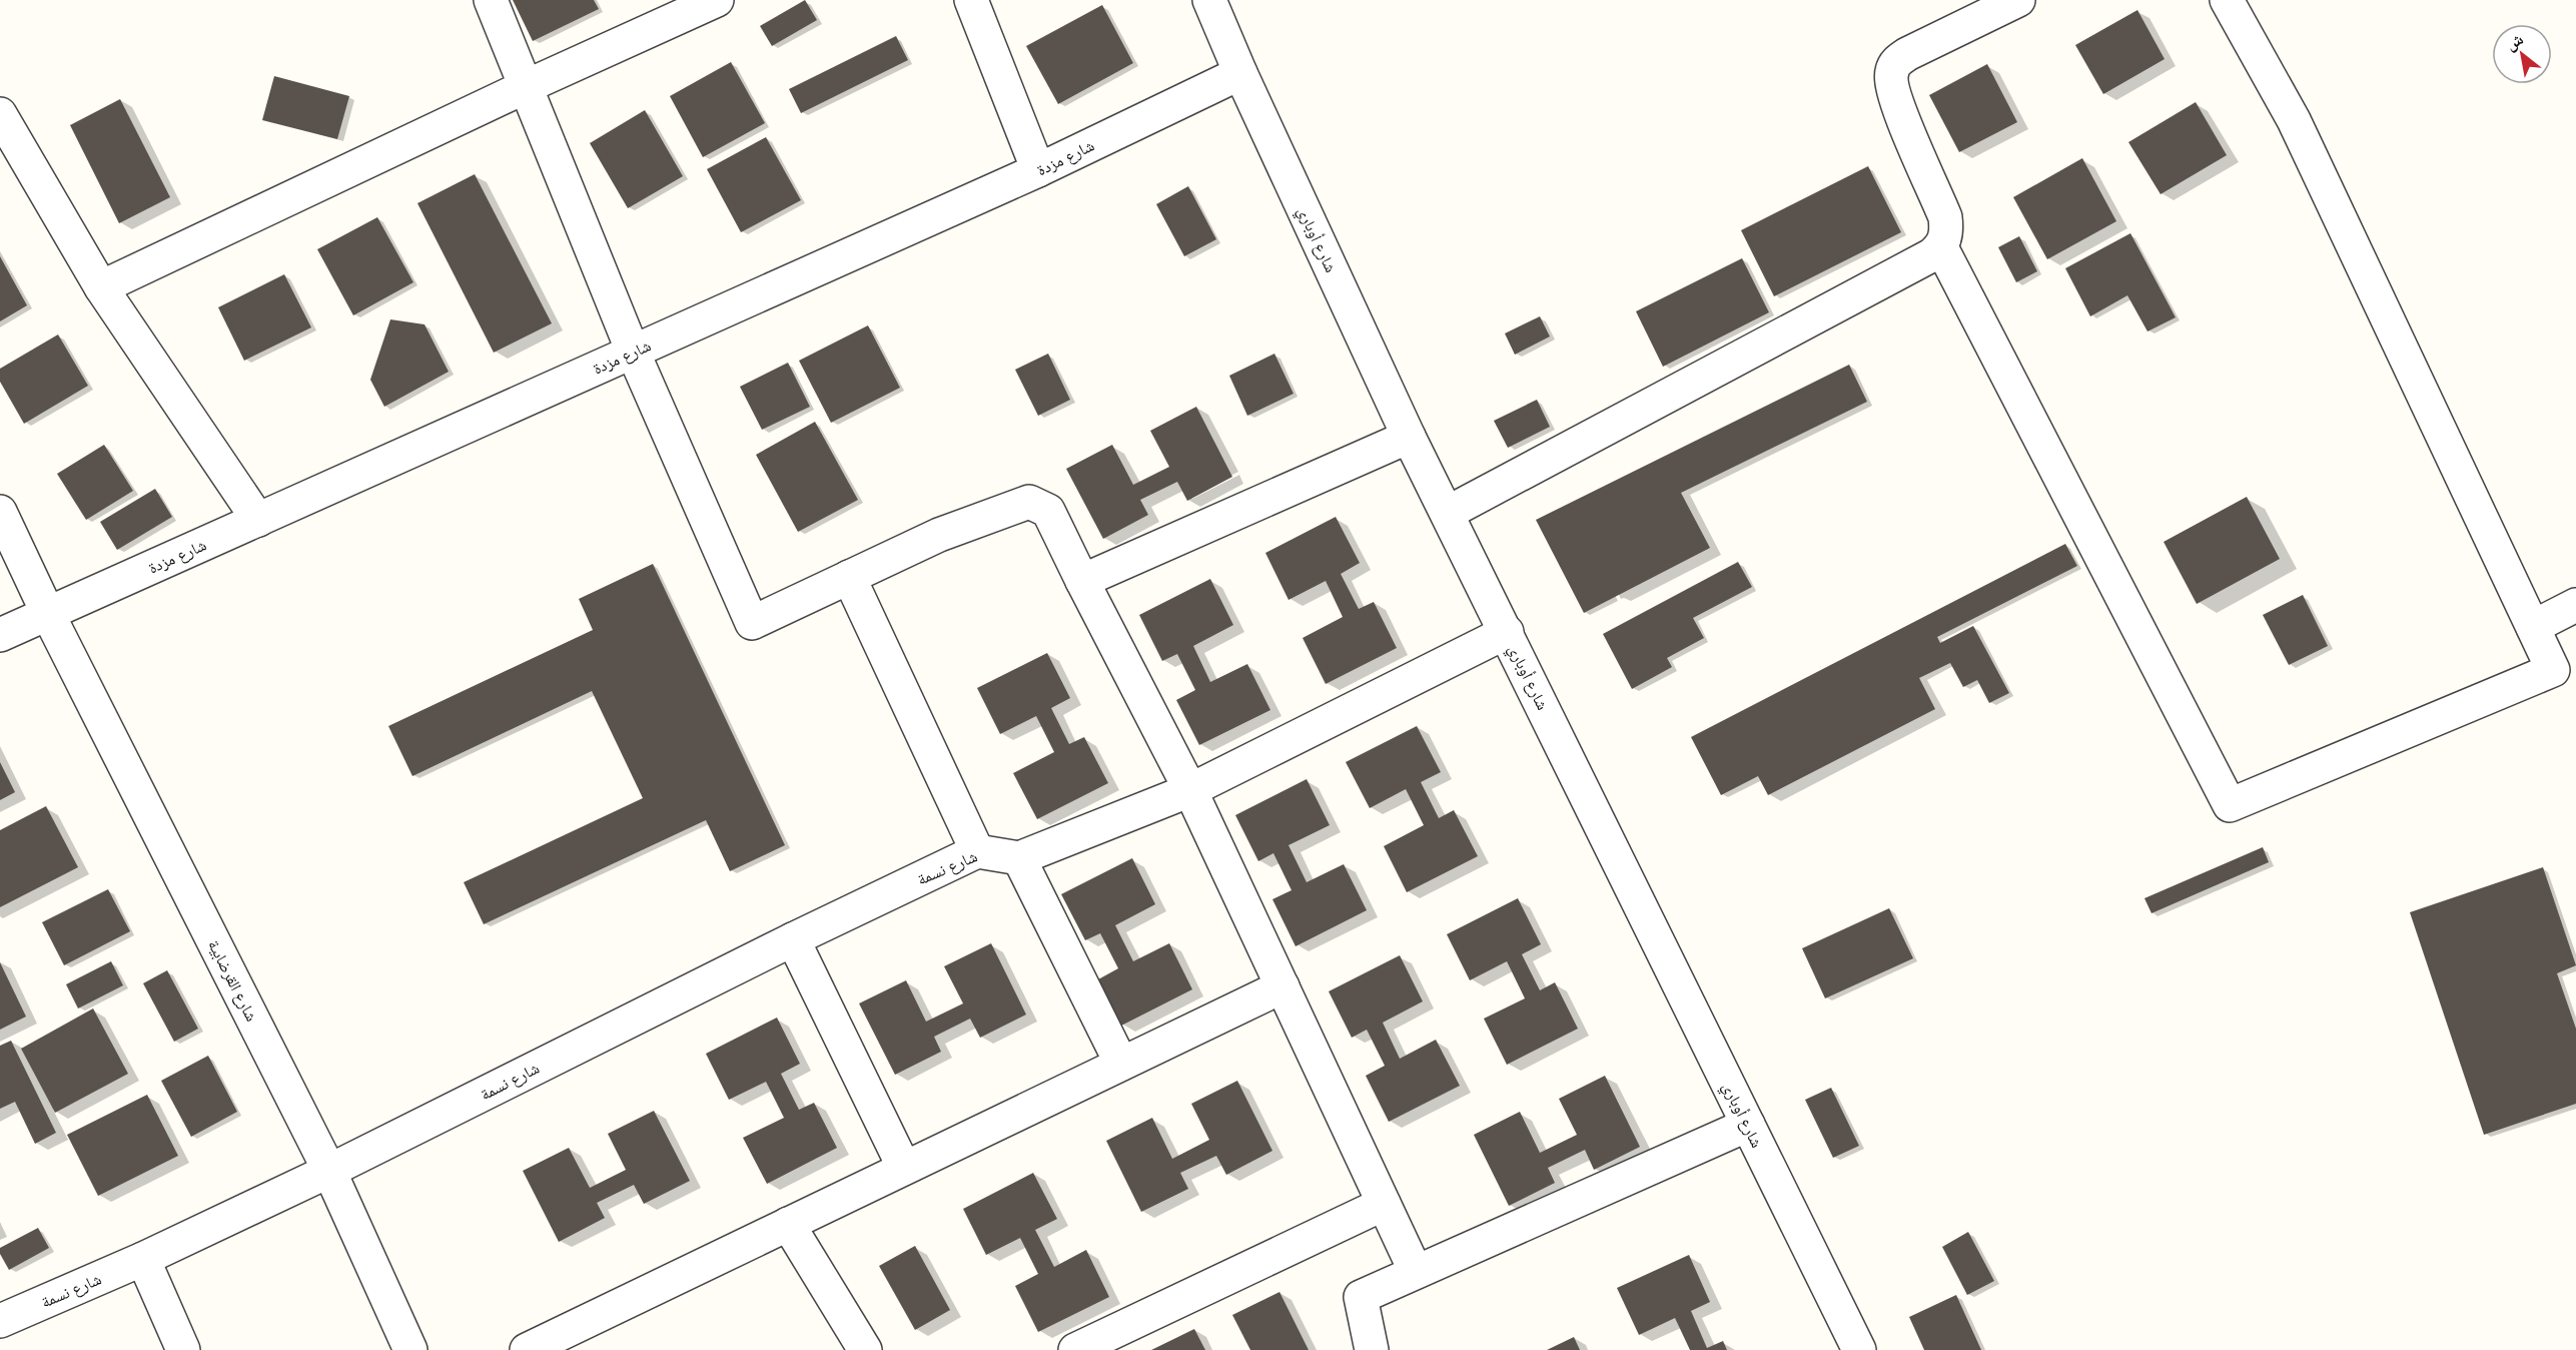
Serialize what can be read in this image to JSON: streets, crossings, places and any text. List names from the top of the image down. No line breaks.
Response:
{"streets":{"street":["شارع مزدة","شارع أوباري","شارع نسمة","شارع القرضابية"]},"crossings":[["شارع مزدة","شارع أوباري"],["شارع مزدة","شارع القرضابية"],["شارع نسمة","شارع القرضابية"]],"north":"top left"}
